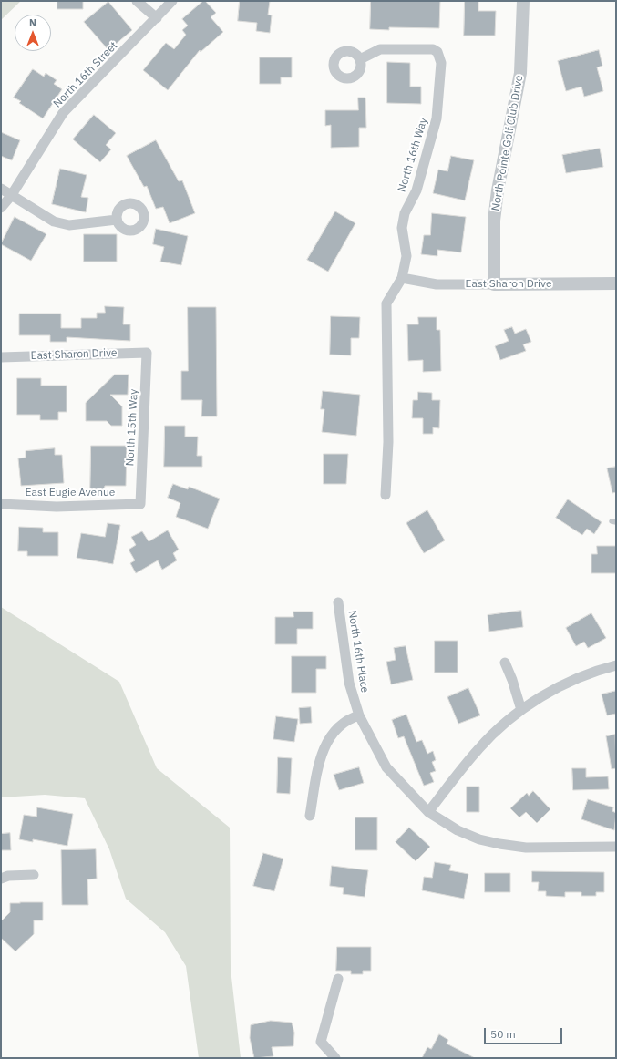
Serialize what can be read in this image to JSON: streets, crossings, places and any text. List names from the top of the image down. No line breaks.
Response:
{"streets":{"street":["North 16th Street","North Pointe Golf Club Drive","North 16th Way","East Sharon Drive","North 15th Way","East Eugie Avenue","North 16th Place"]},"crossings":[["North Pointe Golf Club Drive","East Sharon Drive"],["North 16th Way","East Sharon Drive"],["East Sharon Drive","North 15th Way"],["North 15th Way","East Eugie Avenue"]],"scale_bar":"50 m","north":"top"}
